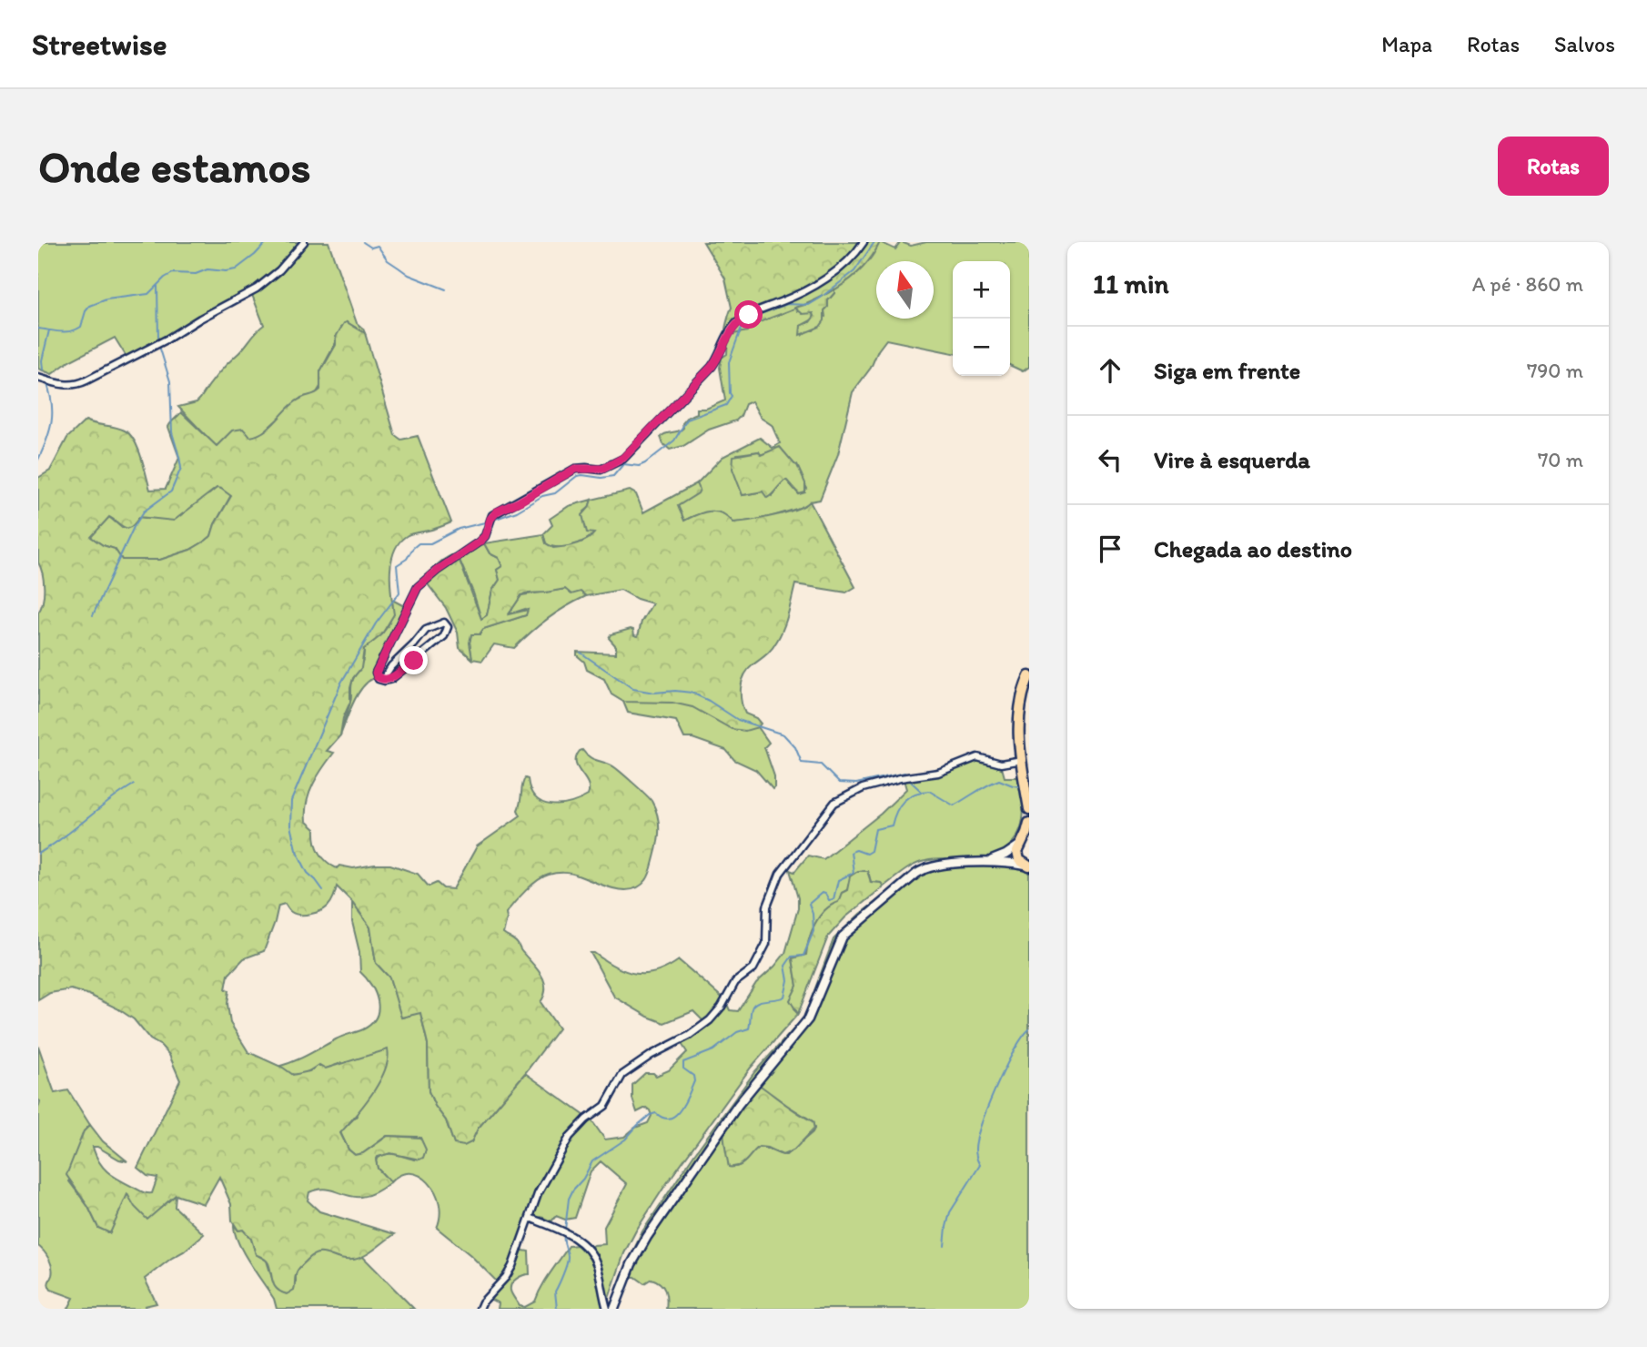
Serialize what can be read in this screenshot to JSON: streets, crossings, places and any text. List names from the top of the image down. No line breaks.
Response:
{"north":"top","page":{"header":"Streetwise","nav":["Mapa","Rotas","Salvos"],"buttons":"Rotas","title":"Onde estamos","heading":["11 min","A pé · 860 m"],"map_buttons":["+","−"],"list":[["Siga em frente","790 m"],["Vire à esquerda","70 m"],"Chegada ao destino"]}}
